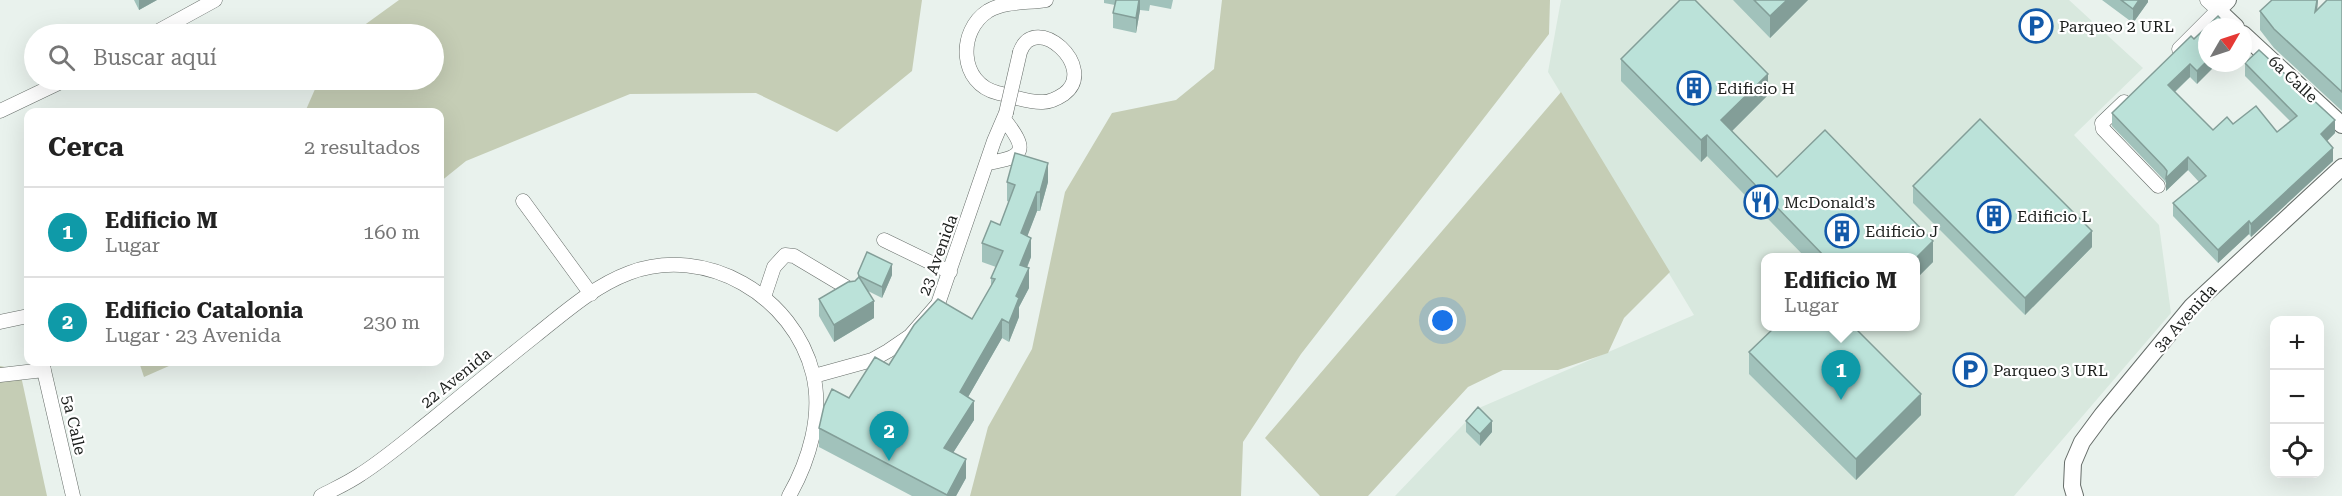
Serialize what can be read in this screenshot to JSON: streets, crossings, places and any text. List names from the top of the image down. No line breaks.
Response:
{"streets":{"street":["6a Calle","23 Avenida","3a Avenida","22 Avenida","5a Calle"]},"crossings":[["23 Avenida","22 Avenida"]],"places":{"parking":["Parqueo 2 URL","Parqueo 3 URL"],"building":["Edificio H","Edificio L","Edificio J"],"restaurant":["McDonald's"]},"north":"top right","page":{"search":"Buscar aquí","heading":["Cerca","2 resultados"],"list":[{"mark":"1","name":"Edificio M","note":"Lugar","value":"160 m"},{"mark":"2","name":"Edificio Catalonia","note":"Lugar · 23 Avenida","value":"230 m"}],"popup":["Edificio M","Lugar"],"map_buttons":["+","−"],"pins":["1","2"]}}
